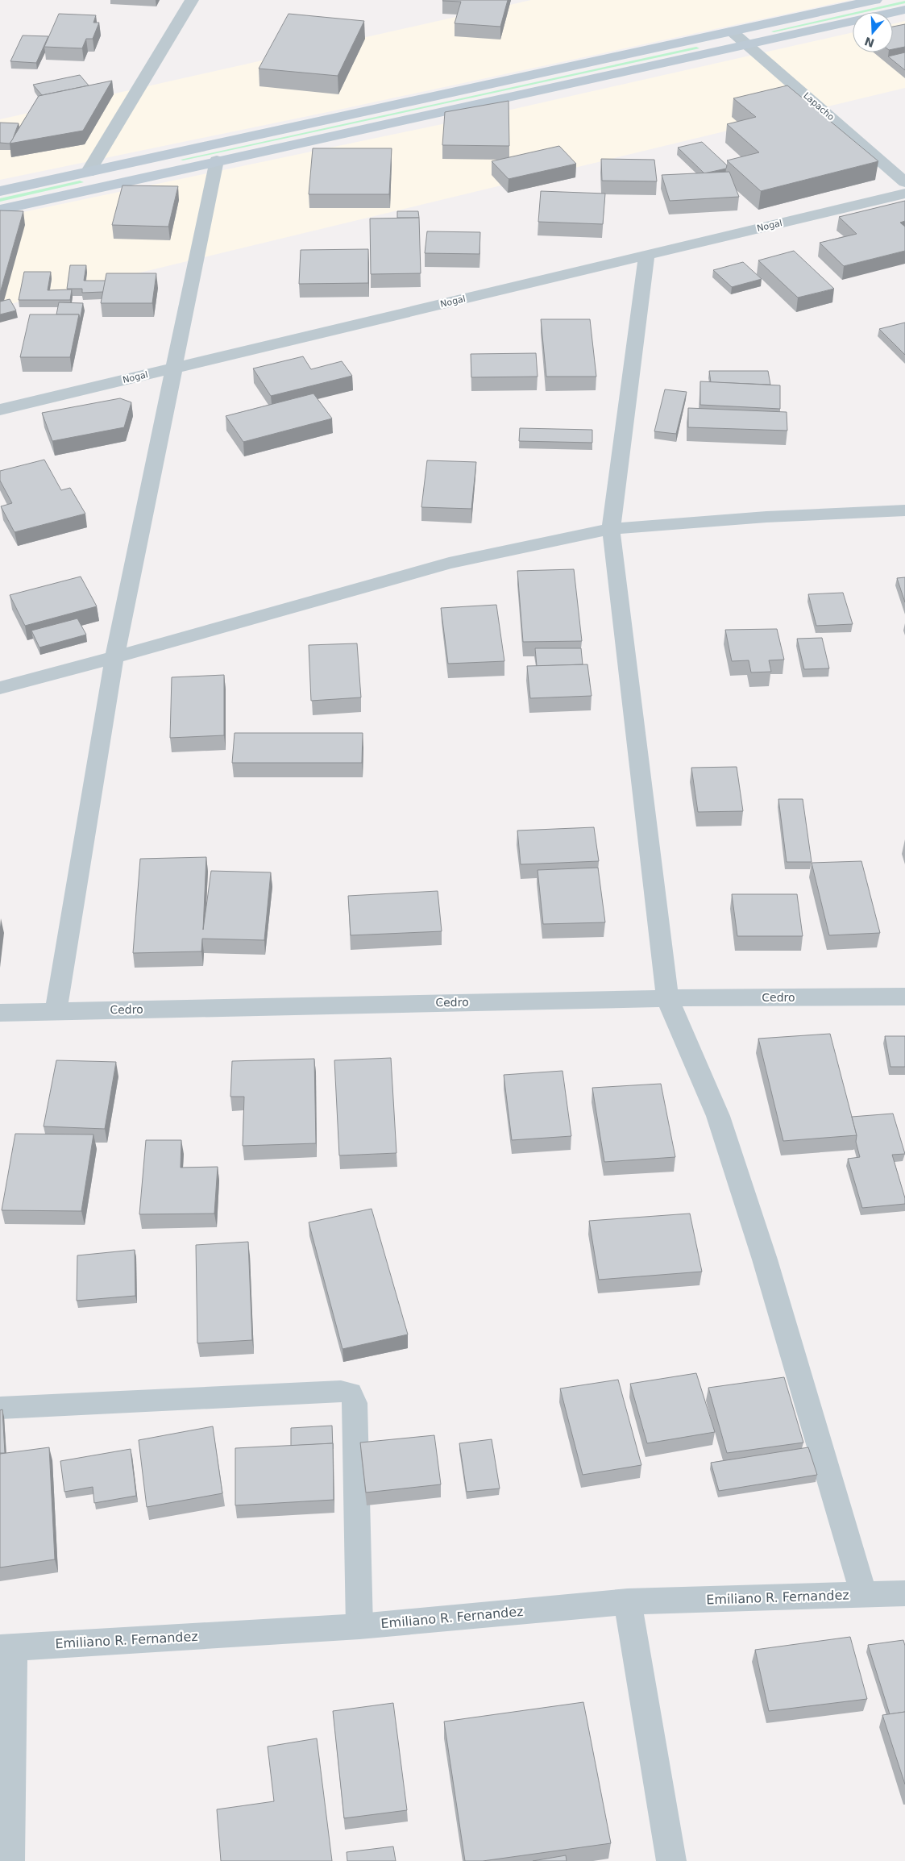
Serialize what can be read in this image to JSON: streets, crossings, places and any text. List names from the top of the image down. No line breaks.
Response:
{"streets":{"street":["Lapacho","Nogal","Cedro","Emiliano R. Fernandez"]},"north":"bottom"}
